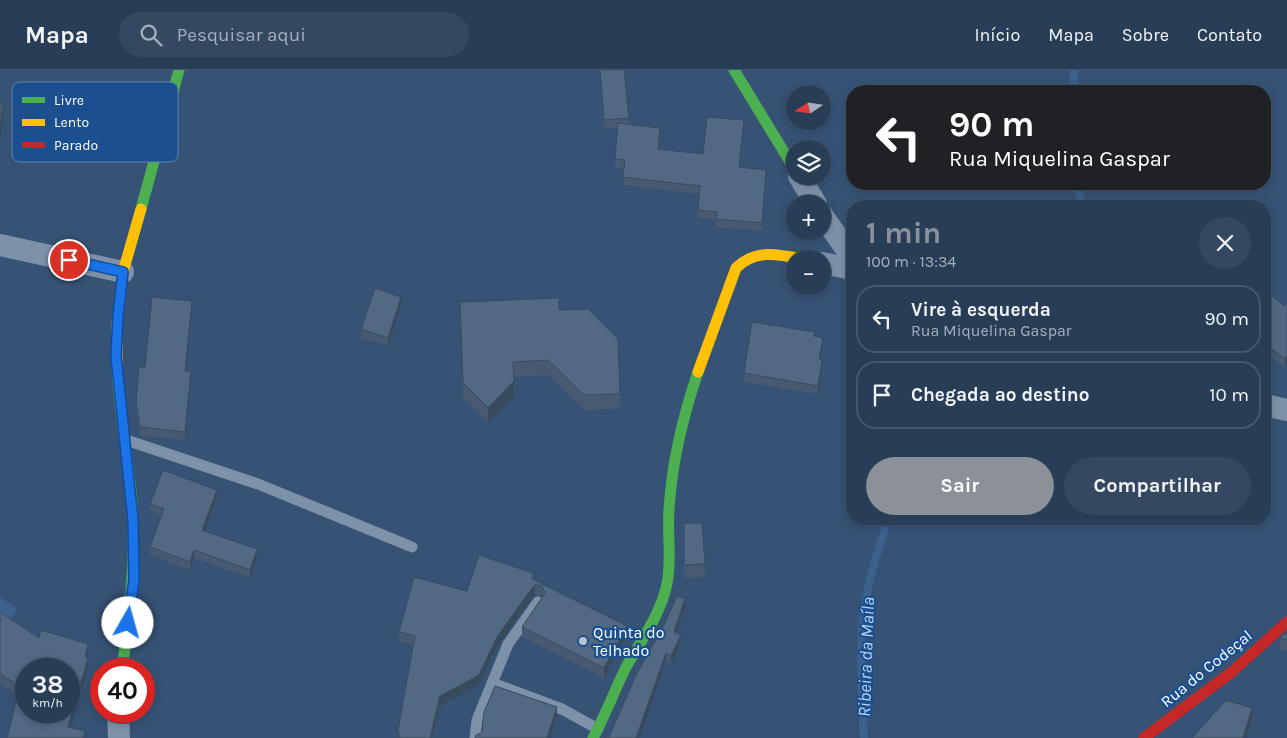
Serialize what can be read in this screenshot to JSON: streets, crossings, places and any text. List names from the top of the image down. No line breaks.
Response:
{"streets":{"street":["Rua do Codeçal"]},"water":["Ribeira da Maíla"],"places":["Quinta do Telhado"],"legend":["Livre","Lento","Parado"],"north":"left","page":{"header":"Mapa","search":"Pesquisar aqui","nav":["Início","Mapa","Sobre","Contato"],"map_buttons":["+","−"],"turn":["90 m","Rua Miquelina Gaspar"],"heading":["1 min","100 m · 13:34"],"list":[{"name":"Vire à esquerda","note":"Rua Miquelina Gaspar","value":"90 m"},{"name":"Chegada ao destino","value":"10 m"}],"buttons":["Sair","Compartilhar"],"speed":"38 km/h","limit":"40"}}
